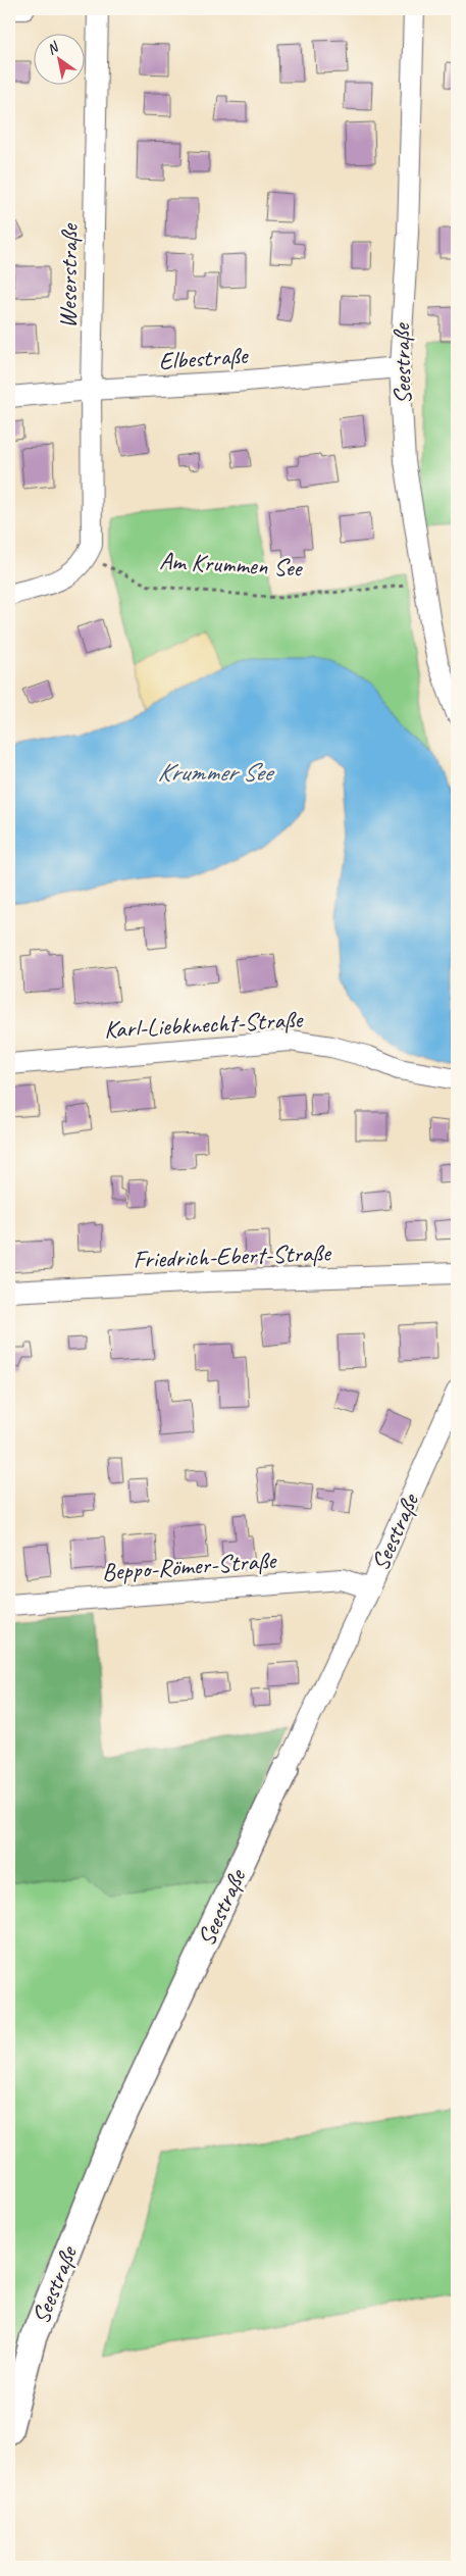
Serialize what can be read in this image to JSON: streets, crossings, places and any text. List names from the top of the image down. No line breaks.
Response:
{"streets":{"street":["Weserstraße","Elbestraße","Seestraße","Karl-Liebknecht-Straße","Friedrich-Ebert-Straße","Beppo-Römer-Straße"],"path":["Am Krummen See"]},"crossings":[["Weserstraße","Elbestraße"],["Weserstraße","Am Krummen See"],["Elbestraße","Seestraße"],["Seestraße","Beppo-Römer-Straße"]],"water":["Krummer See"],"north":"top left"}
